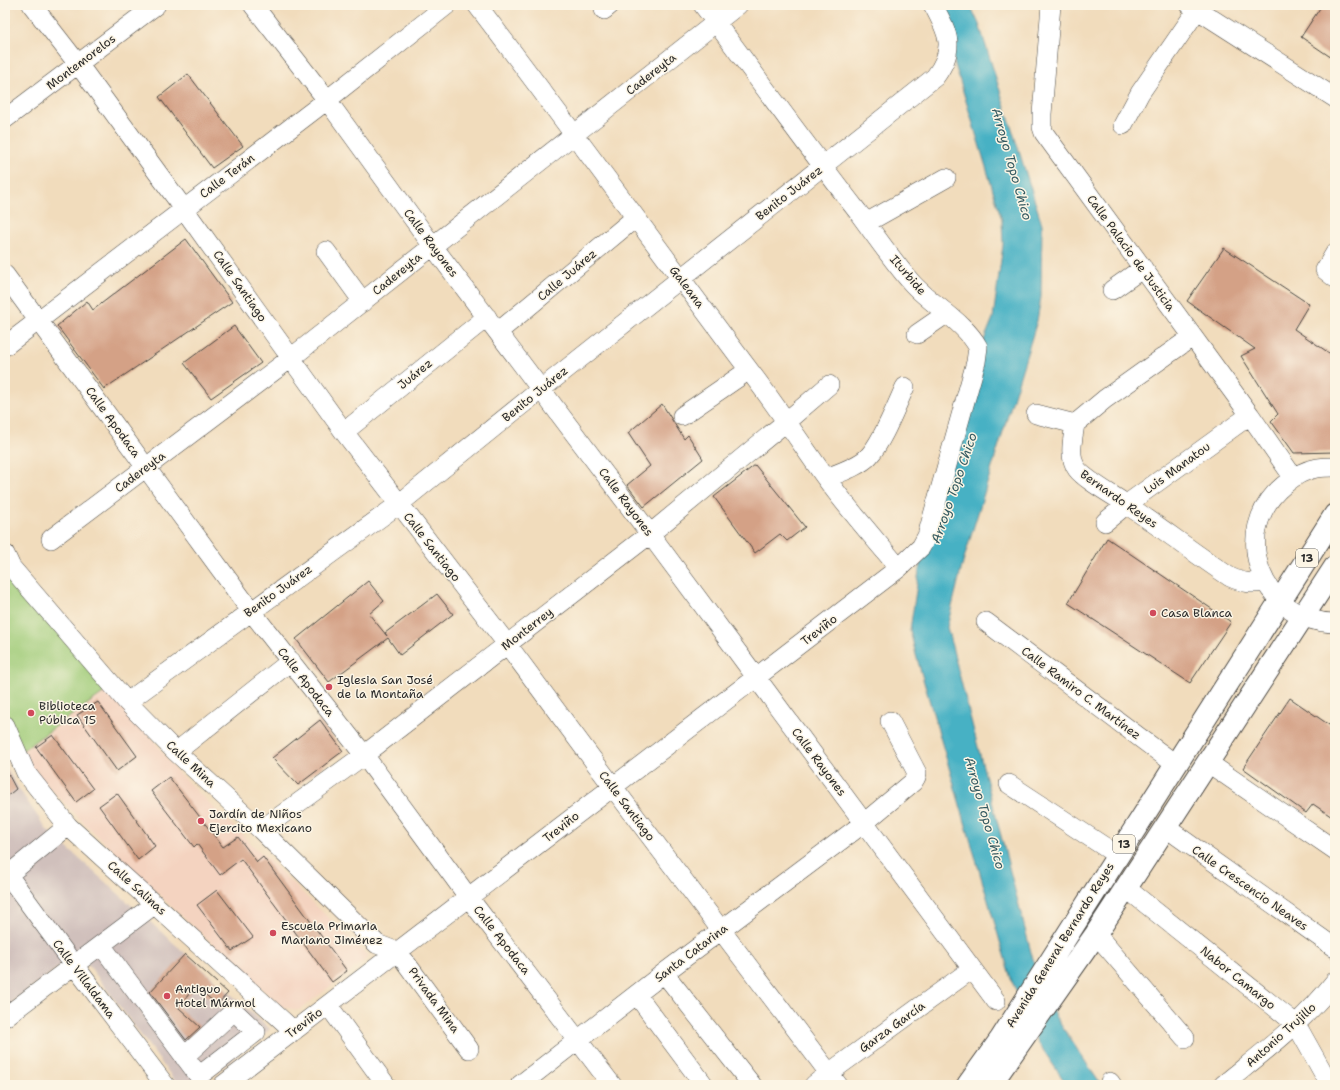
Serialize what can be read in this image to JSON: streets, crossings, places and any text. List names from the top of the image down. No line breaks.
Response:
{"streets":{"main road":["13","Avenida General Bernardo Reyes"],"street":["Montemorelos","Cadereyta","Calle Terán","Benito Juárez","Calle Rayones","Calle Palacio de Justicia","Calle Juárez","Iturbide","Calle Santiago","Galeana","Juárez","Calle Apodaca","Luis Manatou","Bernardo Reyes","Monterrey","Treviño","Calle Ramiro C. Martínez","Calle Mina","Calle Salinas","Calle Crescencio Neaves","Santa Catarina","Nabor Camargo","Calle Villaldama","Privada Mina","Garza García","Antonio Trujillo"]},"crossings":[["Montemorelos","Calle Santiago"],["Cadereyta","Calle Rayones"],["Cadereyta","Iturbide"],["Cadereyta","Calle Santiago"],["Cadereyta","Galeana"],["Cadereyta","Calle Apodaca"],["Calle Terán","Calle Rayones"],["Calle Terán","Calle Santiago"],["Calle Terán","Calle Apodaca"],["Benito Juárez","Calle Rayones"],["Benito Juárez","Iturbide"],["Benito Juárez","Calle Santiago"],["Benito Juárez","Galeana"],["Benito Juárez","Calle Apodaca"],["Benito Juárez","Calle Mina"],["Calle Rayones","Calle Juárez"],["Calle Rayones","Juárez"],["Calle Rayones","Monterrey"],["Calle Rayones","Treviño"],["Calle Rayones","Santa Catarina"],["Calle Rayones","Garza García"],["Calle Palacio de Justicia","Luis Manatou"],["Calle Juárez","Galeana"],["Iturbide","Galeana"],["Iturbide","Treviño"],["Calle Santiago","Juárez"],["Calle Santiago","Monterrey"],["Calle Santiago","Treviño"],["Calle Santiago","Santa Catarina"],["Calle Santiago","Garza García"],["Galeana","Monterrey"],["Galeana","Treviño"],["Calle Apodaca","Monterrey"],["Calle Apodaca","Treviño"],["Calle Apodaca","Santa Catarina"],["Luis Manatou","Bernardo Reyes"],["Monterrey","Calle Mina"],["Treviño","Calle Mina"],["Treviño","Calle Salinas"],["Treviño","Privada Mina"],["Calle Ramiro C. Martínez","Avenida General Bernardo Reyes"],["Calle Mina","Privada Mina"],["Calle Crescencio Neaves","Avenida General Bernardo Reyes"],["Avenida General Bernardo Reyes","Nabor Camargo"],["Nabor Camargo","Antonio Trujillo"]],"water":["Arroyo Topo Chico"],"places":["Casa Blanca","Iglesia San José de la Montaña","Biblioteca Pública 15","Jardín de Niños Ejercito Mexicano","Escuela Primaria Mariano Jiménez","Antiguo Hotel Mármol"]}
